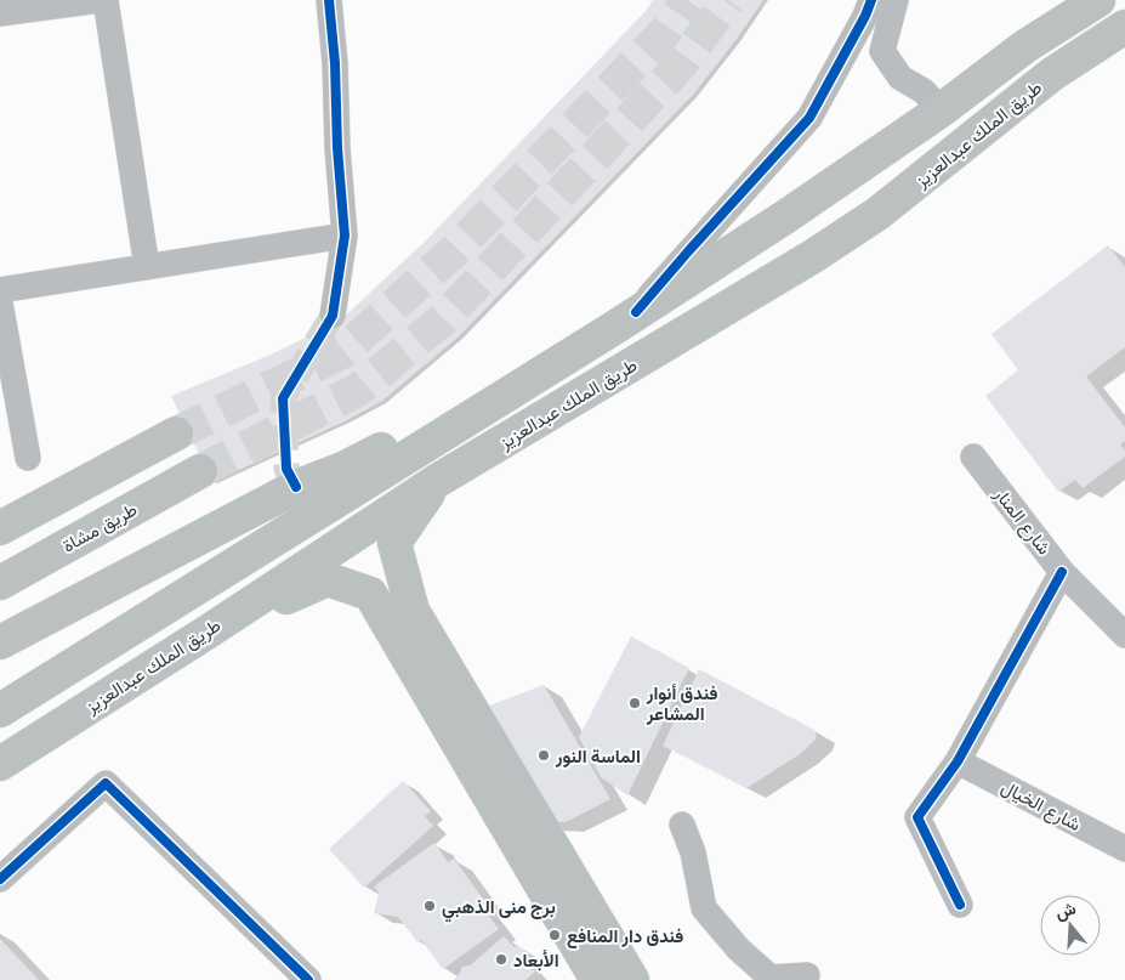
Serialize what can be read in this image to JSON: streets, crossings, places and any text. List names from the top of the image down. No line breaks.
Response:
{"streets":{"main road":["طريق الملك عبدالعزيز","طريق مشاة"],"street":["شارع المنار","شارع الخيال"]},"places":["فندق أنوار المشاعر","الماسة النور","برج منى الذهبي","فندق دار المنافع","الأبعاد"],"north":"top"}
